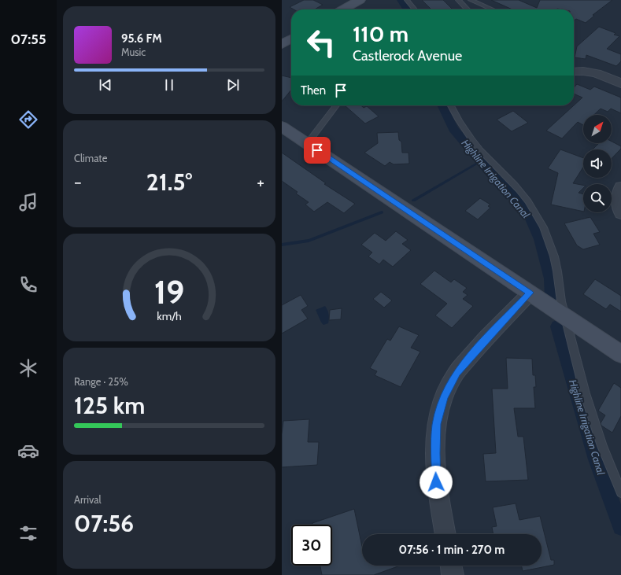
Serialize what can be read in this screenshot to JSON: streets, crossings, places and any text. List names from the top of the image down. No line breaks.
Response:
{"water":["Highline Irrigation Canal"],"north":"top right","page":{"tabs":"07:55","turn":["110 m","Castlerock Avenue"],"song":["95.6 FM","Music"],"then":"Then","tile":["Climate",["Range · 25%","125 km"],["Arrival","07:56"]],"heat":["−","21.5°","+"],"limit":"30","trip":"07:56 · 1 min · 270 m","gauge":["19","km/h"]}}
